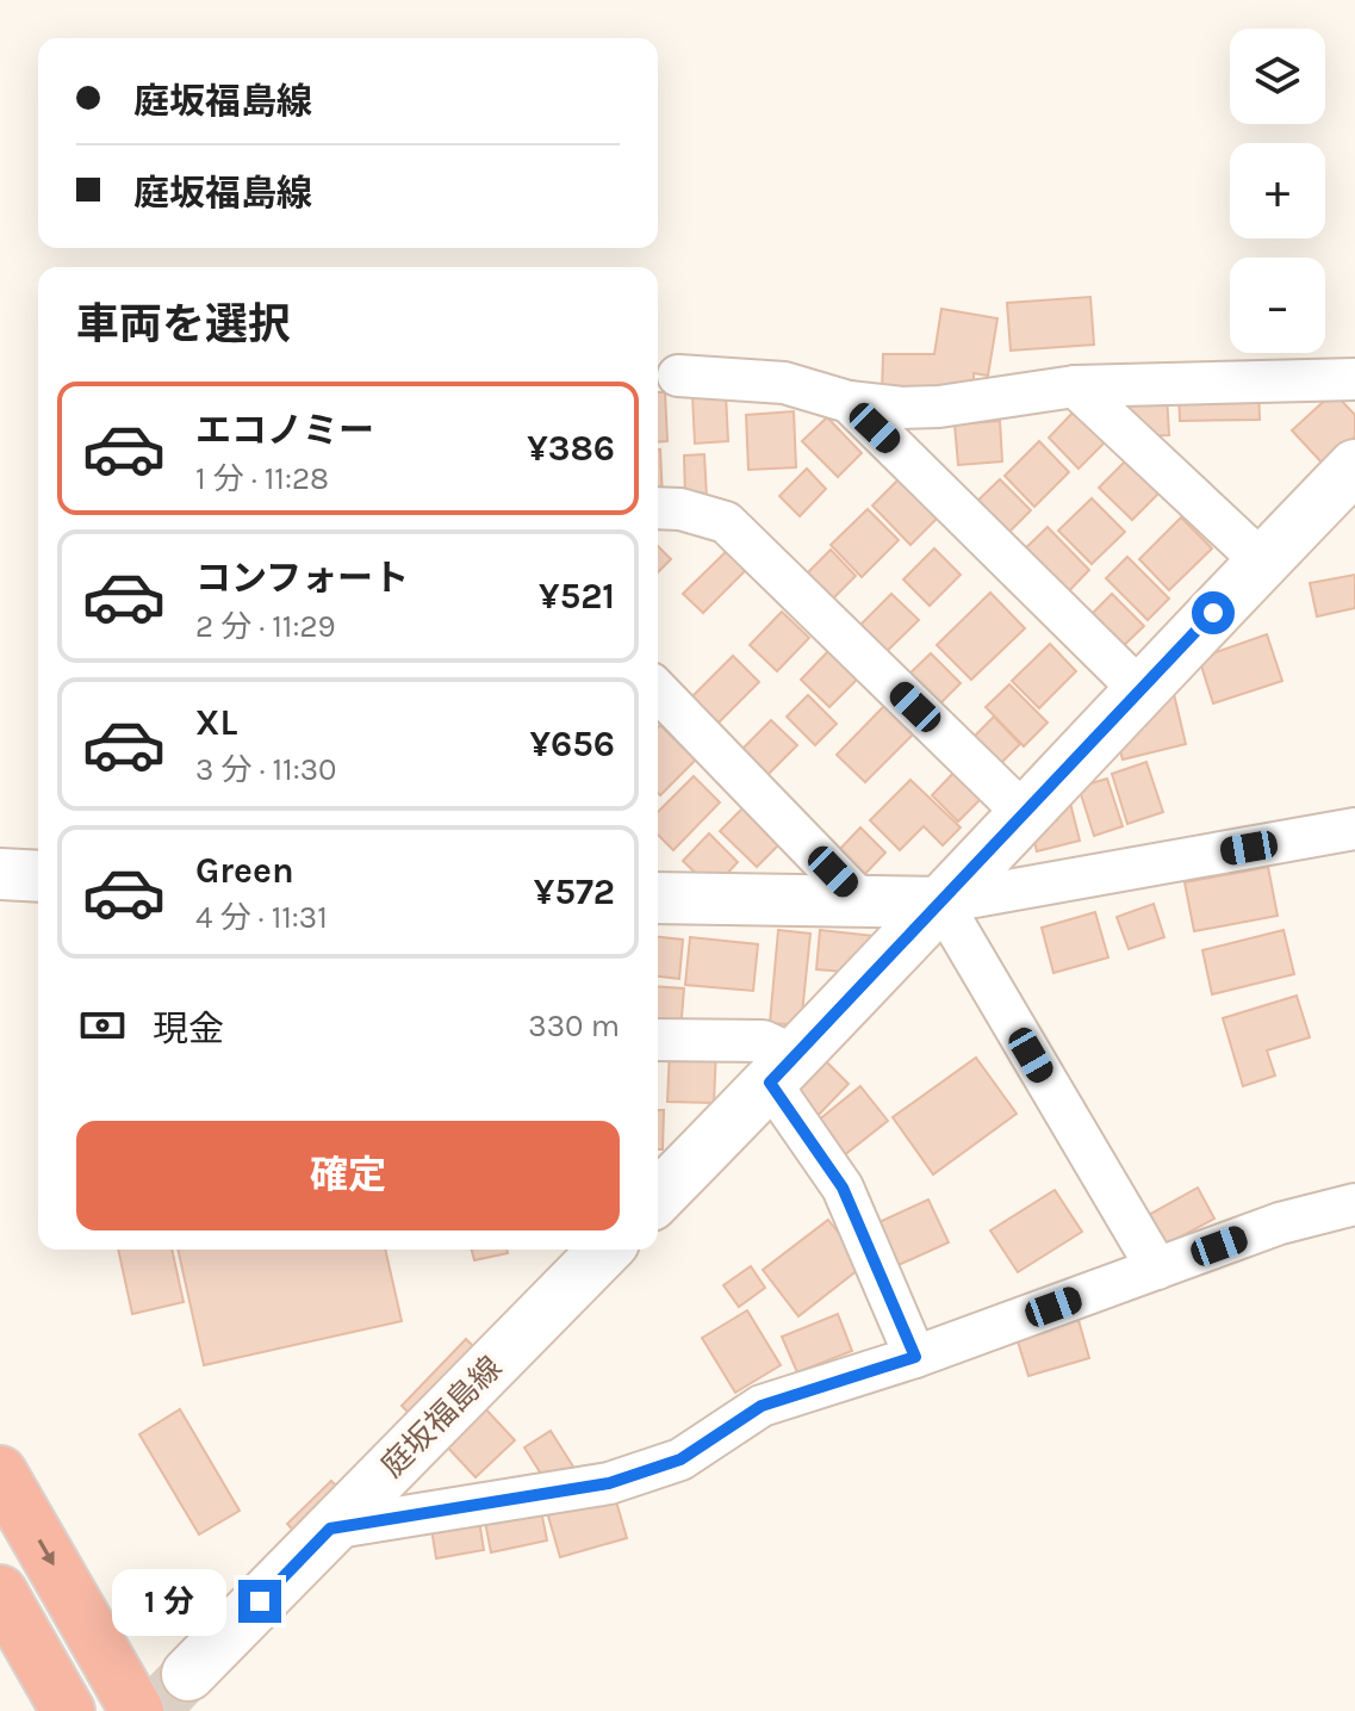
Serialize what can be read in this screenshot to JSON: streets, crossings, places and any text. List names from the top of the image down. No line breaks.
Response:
{"streets":{"main road":["庭坂福島線"]},"page":{"map_buttons":["+","−"],"banner":["庭坂福島線","庭坂福島線"],"heading":"車両を選択","list":[{"name":"エコノミー","note":"1 分 · 11:28","value":"¥386"},{"name":"コンフォート","note":"2 分 · 11:29","value":"¥521"},{"name":"XL","note":"3 分 · 11:30","value":"¥656"},{"name":"Green","note":"4 分 · 11:31","value":"¥572"}],"pay":["現金","330 m"],"buttons":"確定","bubble":"1 分"}}
